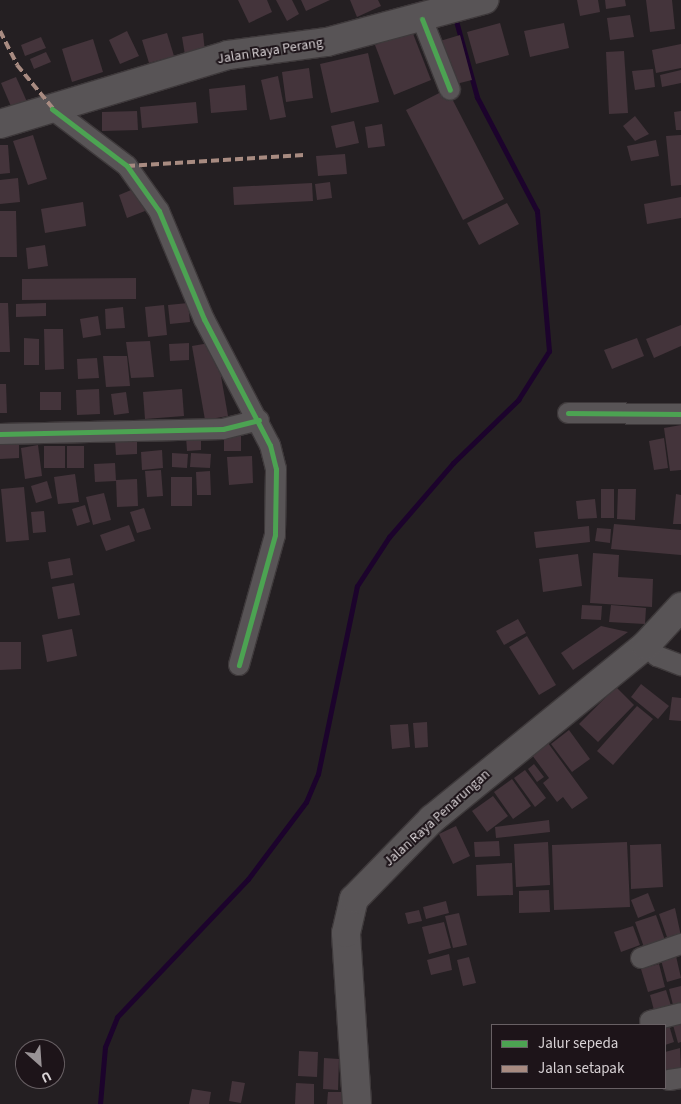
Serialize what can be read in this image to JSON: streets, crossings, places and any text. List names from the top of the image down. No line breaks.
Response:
{"streets":{"main road":["Jalan Raya Perang","Jalan Raya Penarungan"]},"legend":["Jalur sepeda","Jalan setapak"],"north":"bottom right"}
